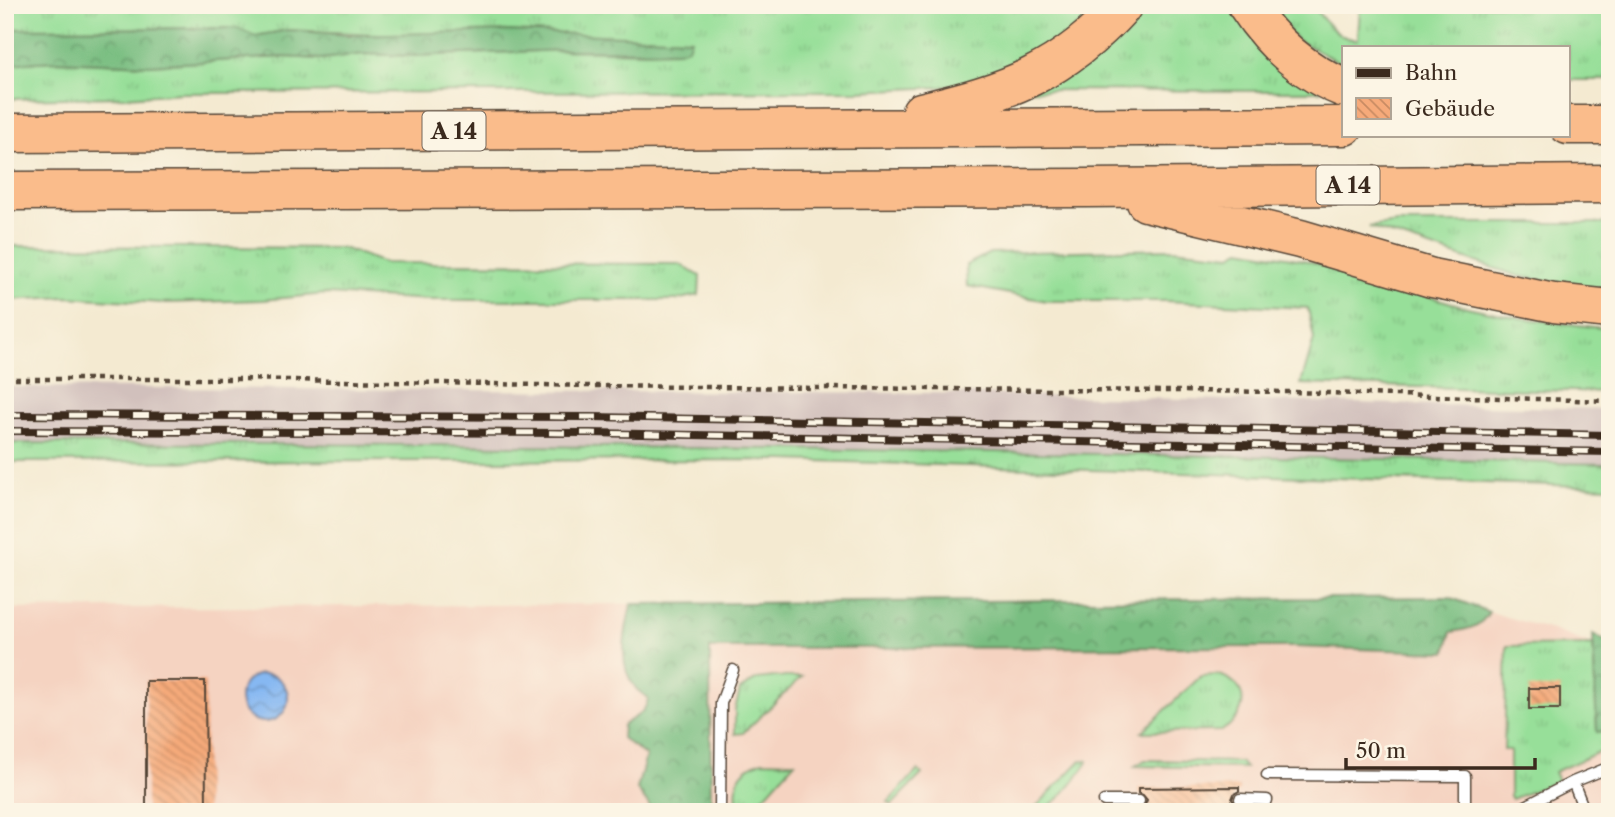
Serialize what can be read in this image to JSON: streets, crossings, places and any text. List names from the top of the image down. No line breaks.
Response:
{"streets":{"highway":["A 14"]},"legend":["Bahn","Gebäude"],"scale_bar":"50 m"}
